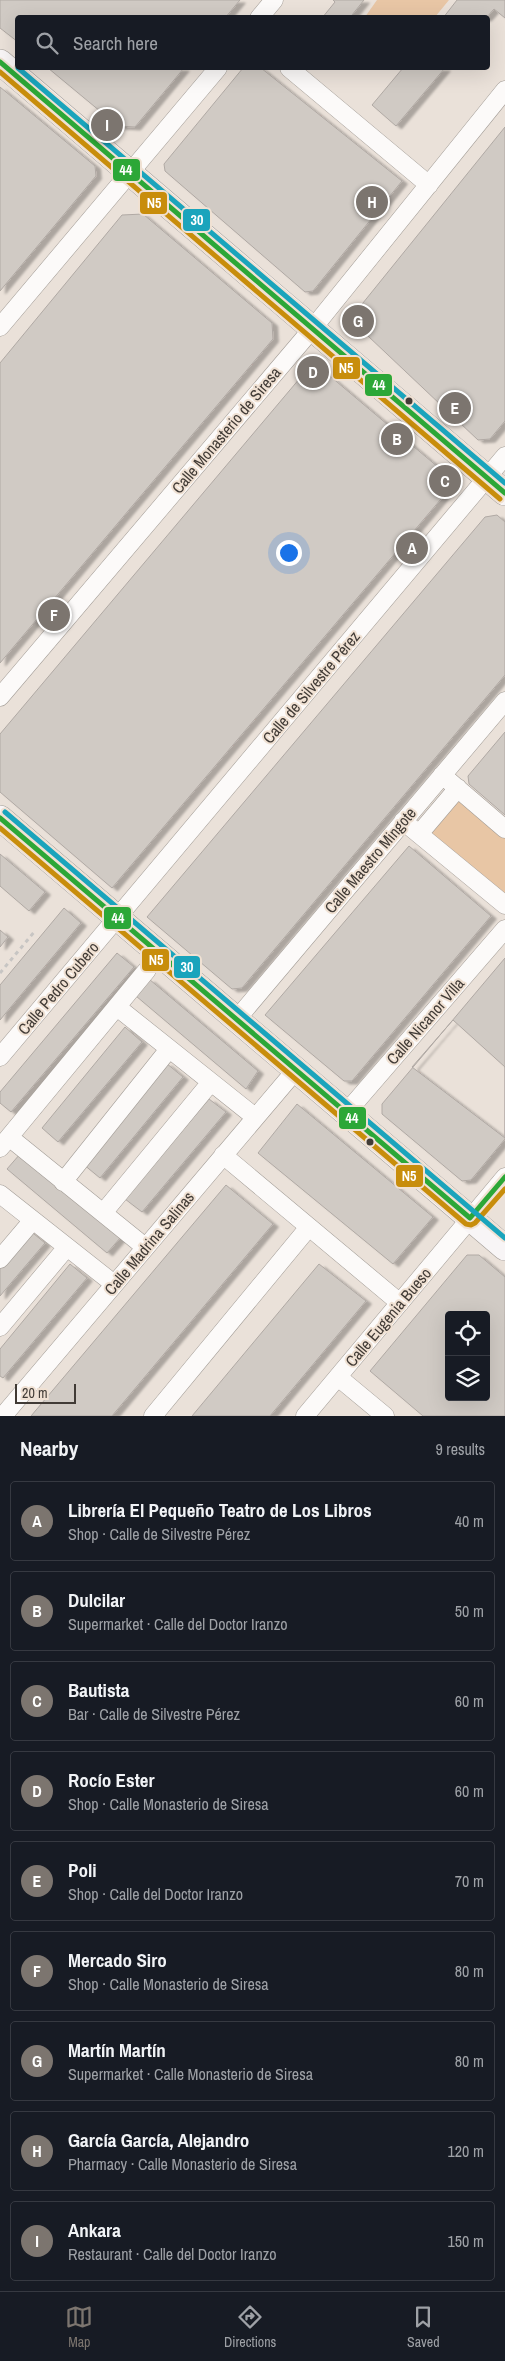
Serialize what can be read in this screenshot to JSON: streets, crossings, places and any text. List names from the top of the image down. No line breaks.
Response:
{"streets":{"street":["Calle Monasterio de Siresa","Calle de Silvestre Pérez","Calle Maestro Mingote","Calle Pedro Cubero","Calle Nicanor Villa","Calle Madrina Salinas","Calle Eugenia Bueso"]},"crossings":[["Calle de Silvestre Pérez","Calle Pedro Cubero"]],"lines":["transit line 44","transit line 30","transit line N5"],"scale_bar":"20 m","page":{"search":"Search here","pins":["I","H","G","D","E","B","C","A","F"],"scale":"20 m","heading":["Nearby","9 results"],"list":[{"mark":"A","name":"Librería El Pequeño Teatro de Los Libros","note":"Shop · Calle de Silvestre Pérez","value":"40 m"},{"mark":"B","name":"Dulcilar","note":"Supermarket · Calle del Doctor Iranzo","value":"50 m"},{"mark":"C","name":"Bautista","note":"Bar · Calle de Silvestre Pérez","value":"60 m"},{"mark":"D","name":"Rocío Ester","note":"Shop · Calle Monasterio de Siresa","value":"60 m"},{"mark":"E","name":"Poli","note":"Shop · Calle del Doctor Iranzo","value":"70 m"},{"mark":"F","name":"Mercado Siro","note":"Shop · Calle Monasterio de Siresa","value":"80 m"},{"mark":"G","name":"Martín Martín","note":"Supermarket · Calle Monasterio de Siresa","value":"80 m"},{"mark":"H","name":"García García, Alejandro","note":"Pharmacy · Calle Monasterio de Siresa","value":"120 m"},{"mark":"I","name":"Ankara","note":"Restaurant · Calle del Doctor Iranzo","value":"150 m"}],"nav":["Map","Directions","Saved"]}}
